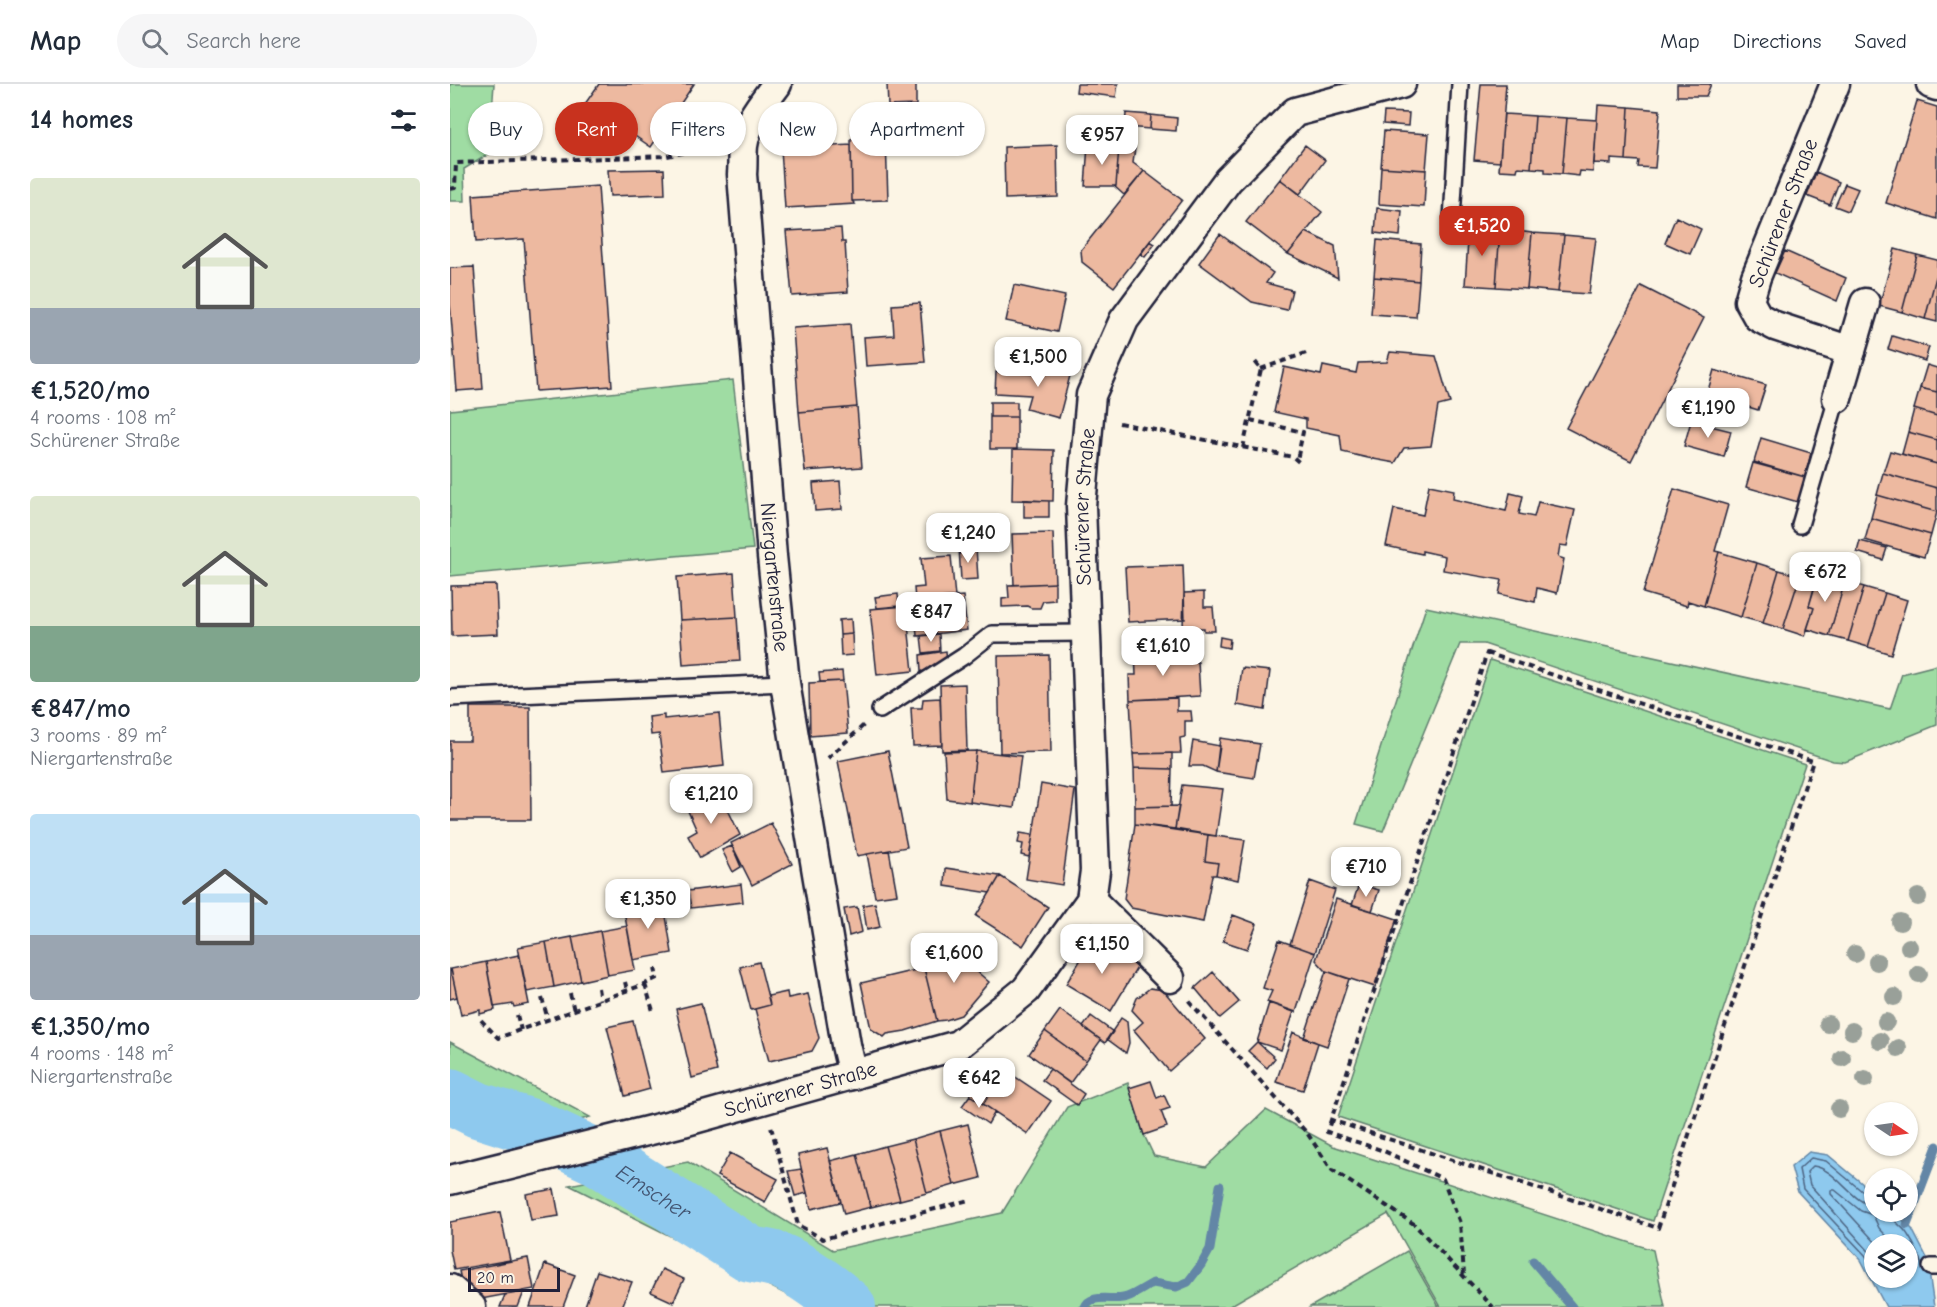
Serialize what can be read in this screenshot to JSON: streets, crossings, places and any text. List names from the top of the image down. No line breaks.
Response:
{"streets":{"street":["Schürener Straße","Niergartenstraße"]},"crossings":[["Schürener Straße","Niergartenstraße"]],"water":["Emscher"],"scale_bar":"20 m","north":"right","page":{"header":"Map","search":"Search here","nav":["Map","Directions","Saved"],"heading":"14 homes","chip":["Buy","Rent","Filters","New","Apartment"],"price":["€957","€1,520","€1,500","€1,190","€1,240","€672","€847","€1,610","€1,210","€710","€1,350","€1,150","€1,600","€642"],"list":[{"name":"€1,520/mo","note":"4 rooms · 108 m² · Schürener Straße"},{"name":"€847/mo","note":"3 rooms · 89 m² · Niergartenstraße"},{"name":"€1,350/mo","note":"4 rooms · 148 m² · Niergartenstraße"}],"scale":"20 m"}}
